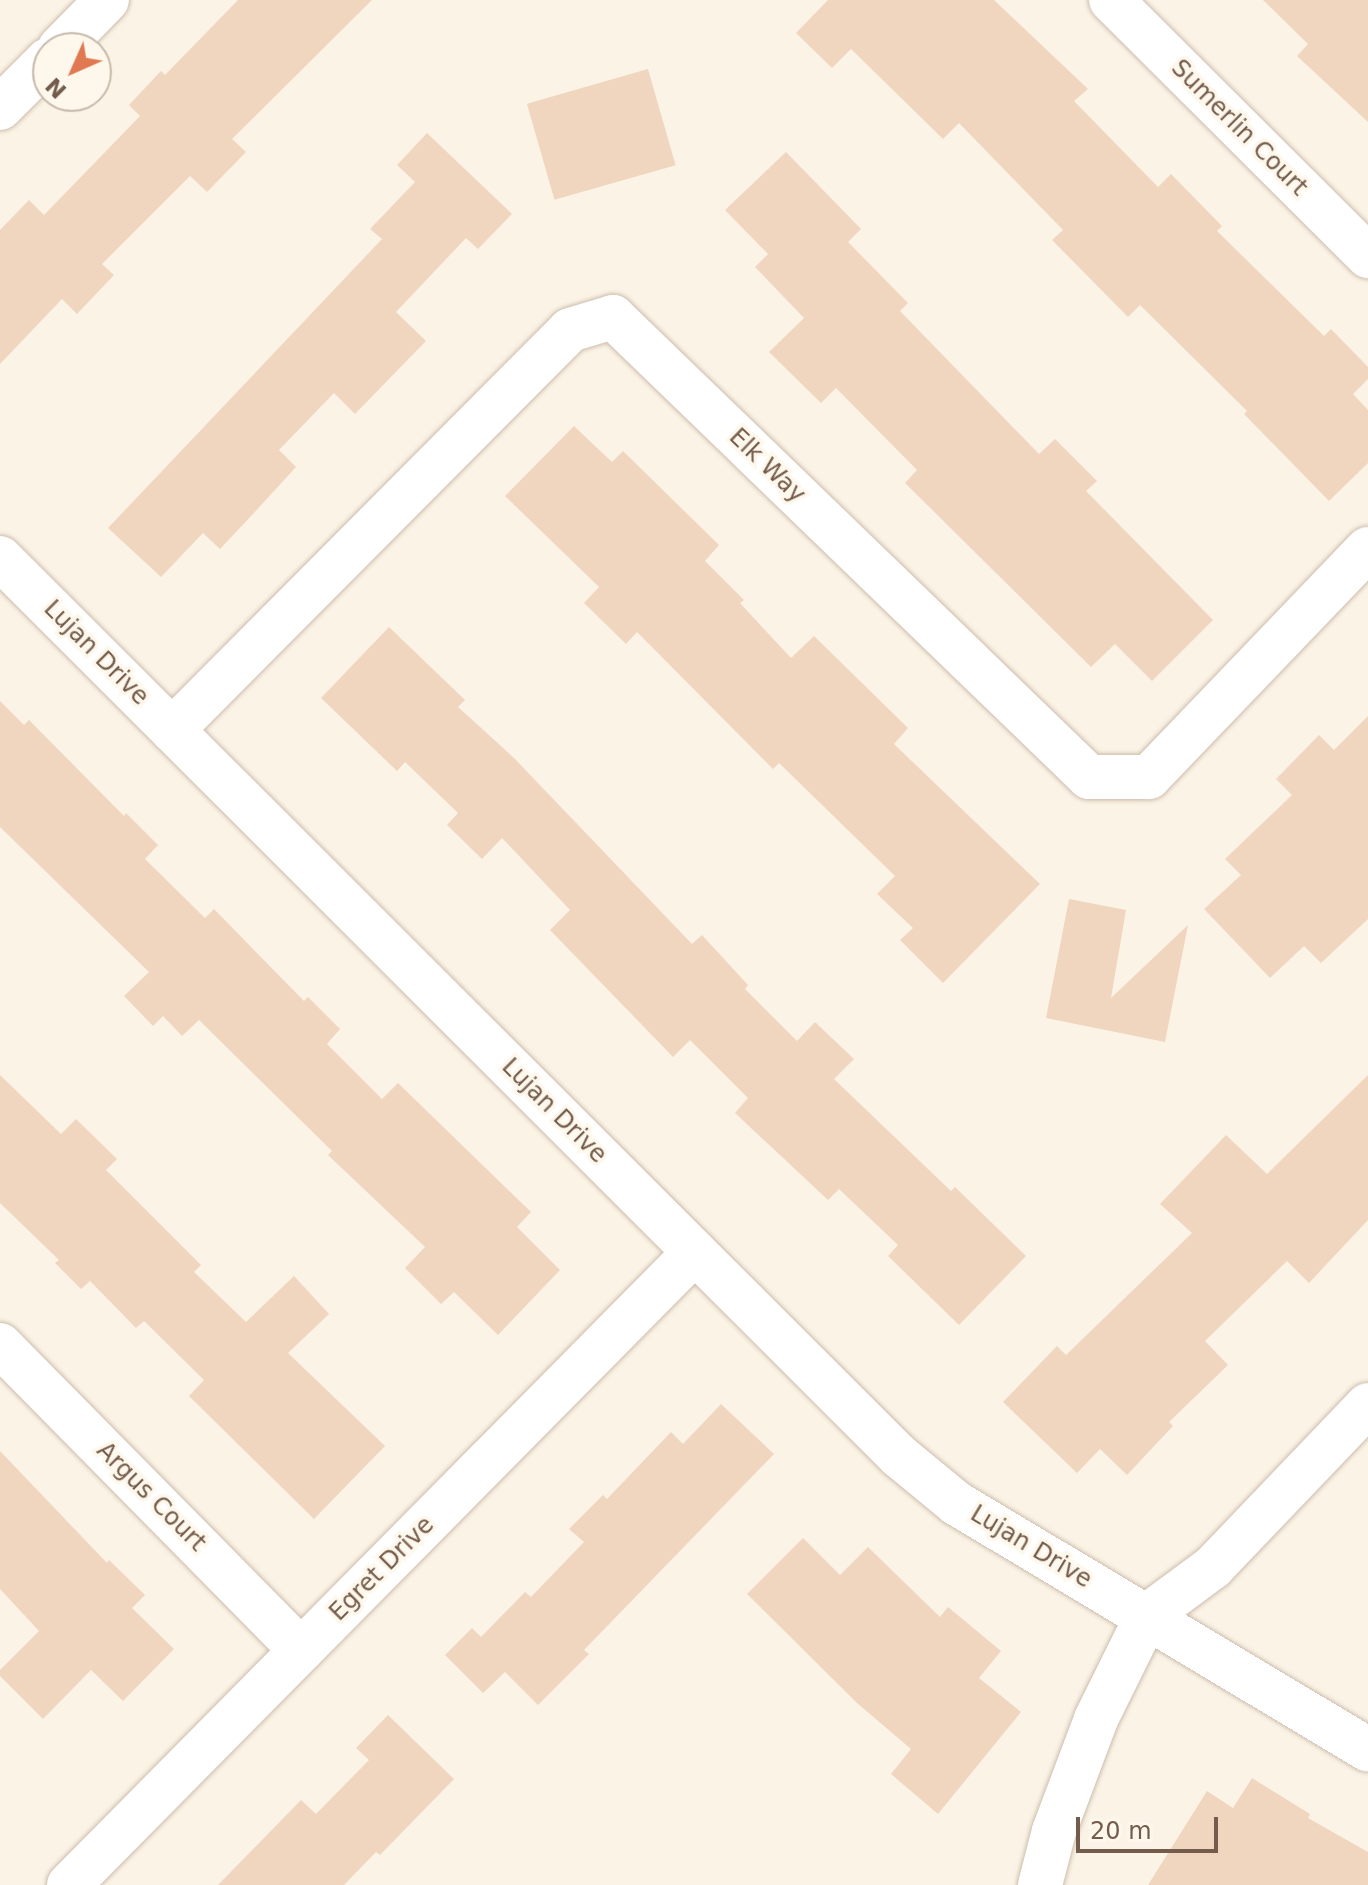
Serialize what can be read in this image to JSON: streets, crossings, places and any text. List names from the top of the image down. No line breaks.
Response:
{"streets":{"street":["Sumerlin Court","Elk Way","Lujan Drive","Argus Court","Egret Drive"]},"crossings":[["Elk Way","Lujan Drive"],["Lujan Drive","Egret Drive"],["Argus Court","Egret Drive"]],"scale_bar":"20 m","north":"bottom left"}
